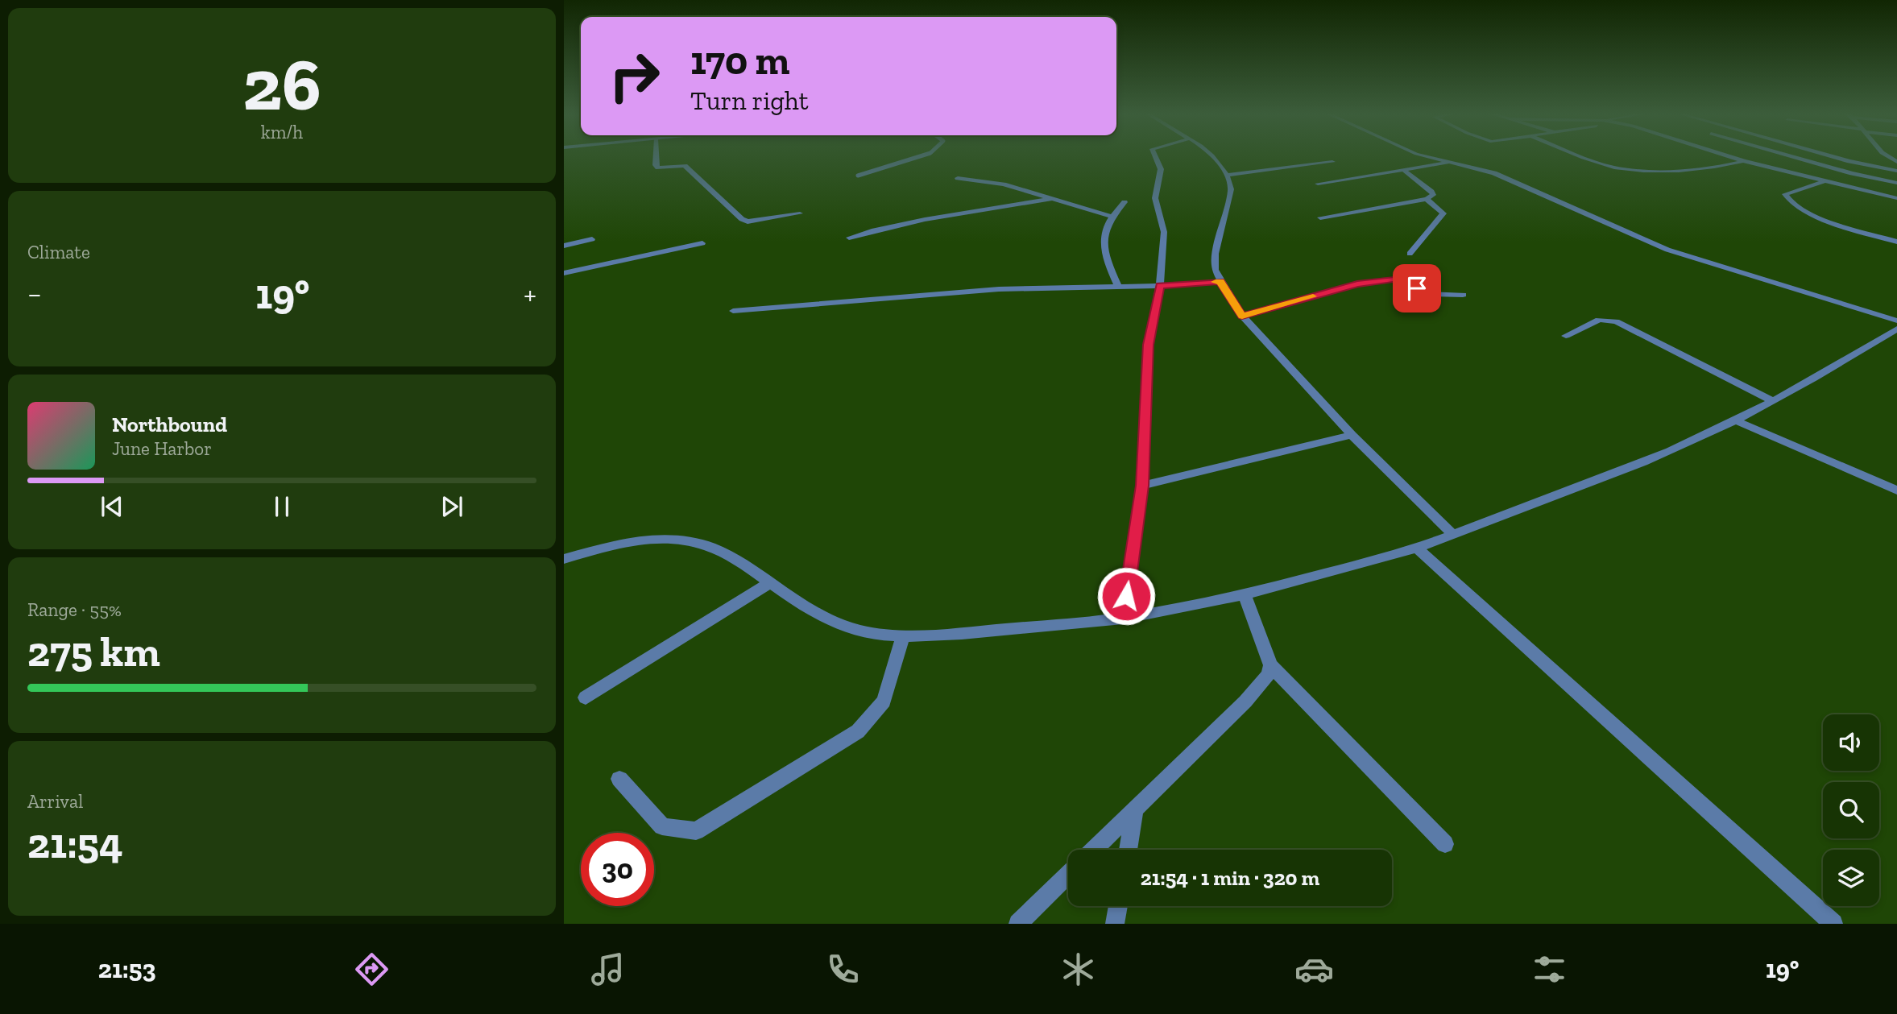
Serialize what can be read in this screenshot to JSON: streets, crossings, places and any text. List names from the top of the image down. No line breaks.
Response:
{"page":{"tile":[["26","km/h"],"Climate",["Range · 55%","275 km"],["Arrival","21:54"]],"turn":["170 m","Turn right"],"heat":["−","19°","+"],"song":["Northbound","June Harbor"],"limit":"30","trip":"21:54 · 1 min · 320 m","tabs":["21:53","19°"]}}
